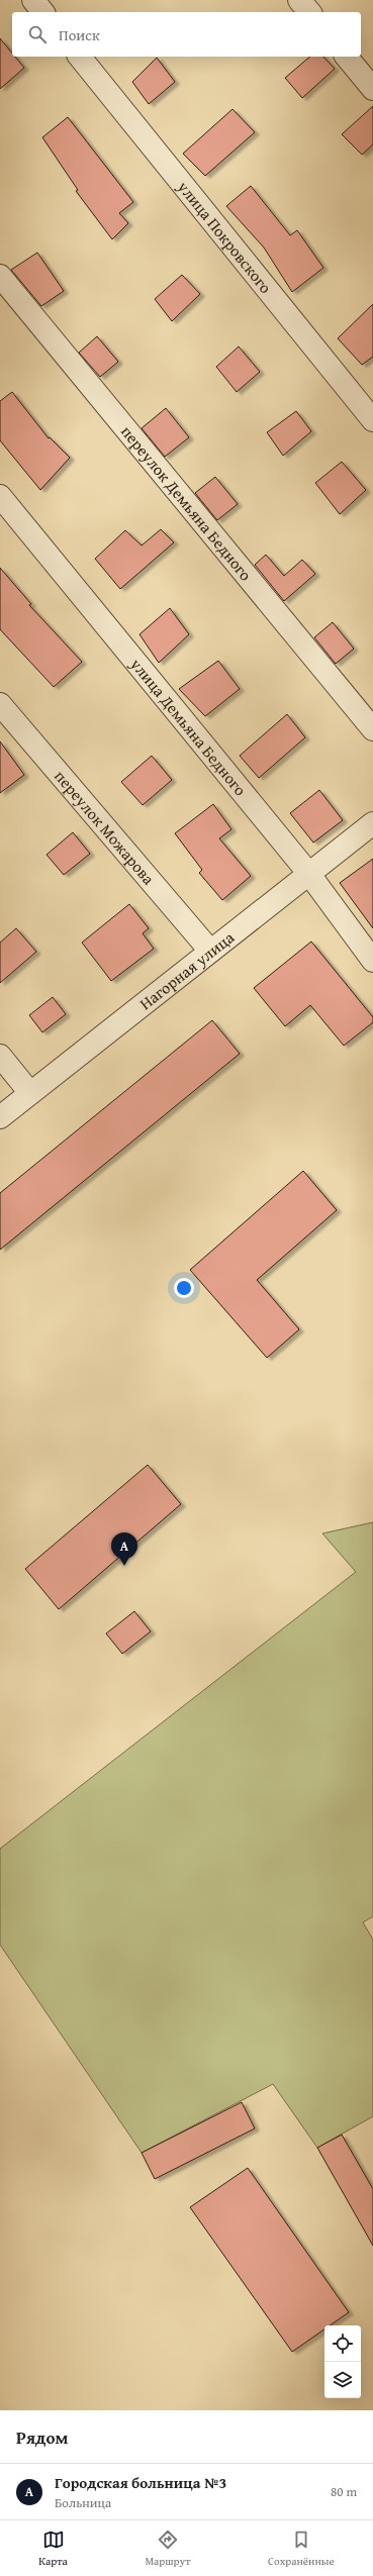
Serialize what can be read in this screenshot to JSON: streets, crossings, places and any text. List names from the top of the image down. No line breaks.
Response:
{"streets":{"street":["улица Покровского","переулок Демьяна Бедного","улица Демьяна Бедного","переулок Можарова","Нагорная улица"]},"crossings":[["улица Демьяна Бедного","Нагорная улица"],["переулок Можарова","Нагорная улица"]],"page":{"search":"Поиск","pins":"A","heading":"Рядом","list":[{"mark":"A","name":"Городская больница №3","note":"Больница","value":"80 m"}],"nav":["Карта","Маршрут","Сохранённые"]}}
